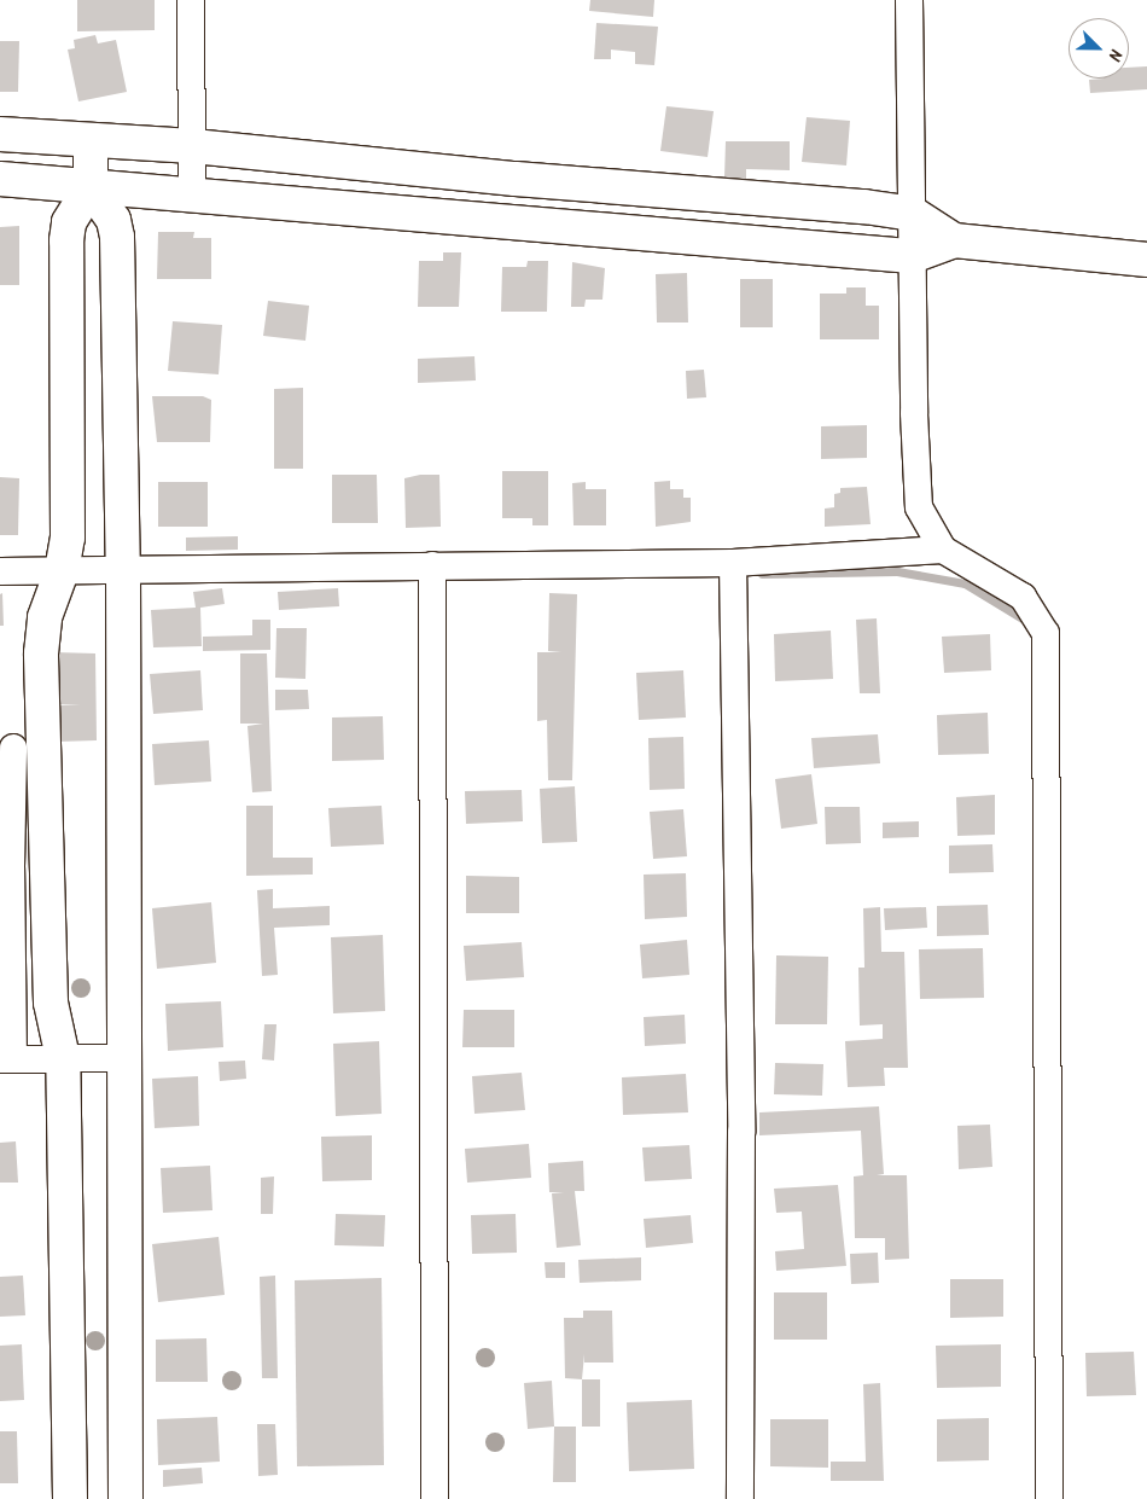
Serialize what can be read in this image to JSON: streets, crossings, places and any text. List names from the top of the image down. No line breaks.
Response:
{"north":"bottom right"}
